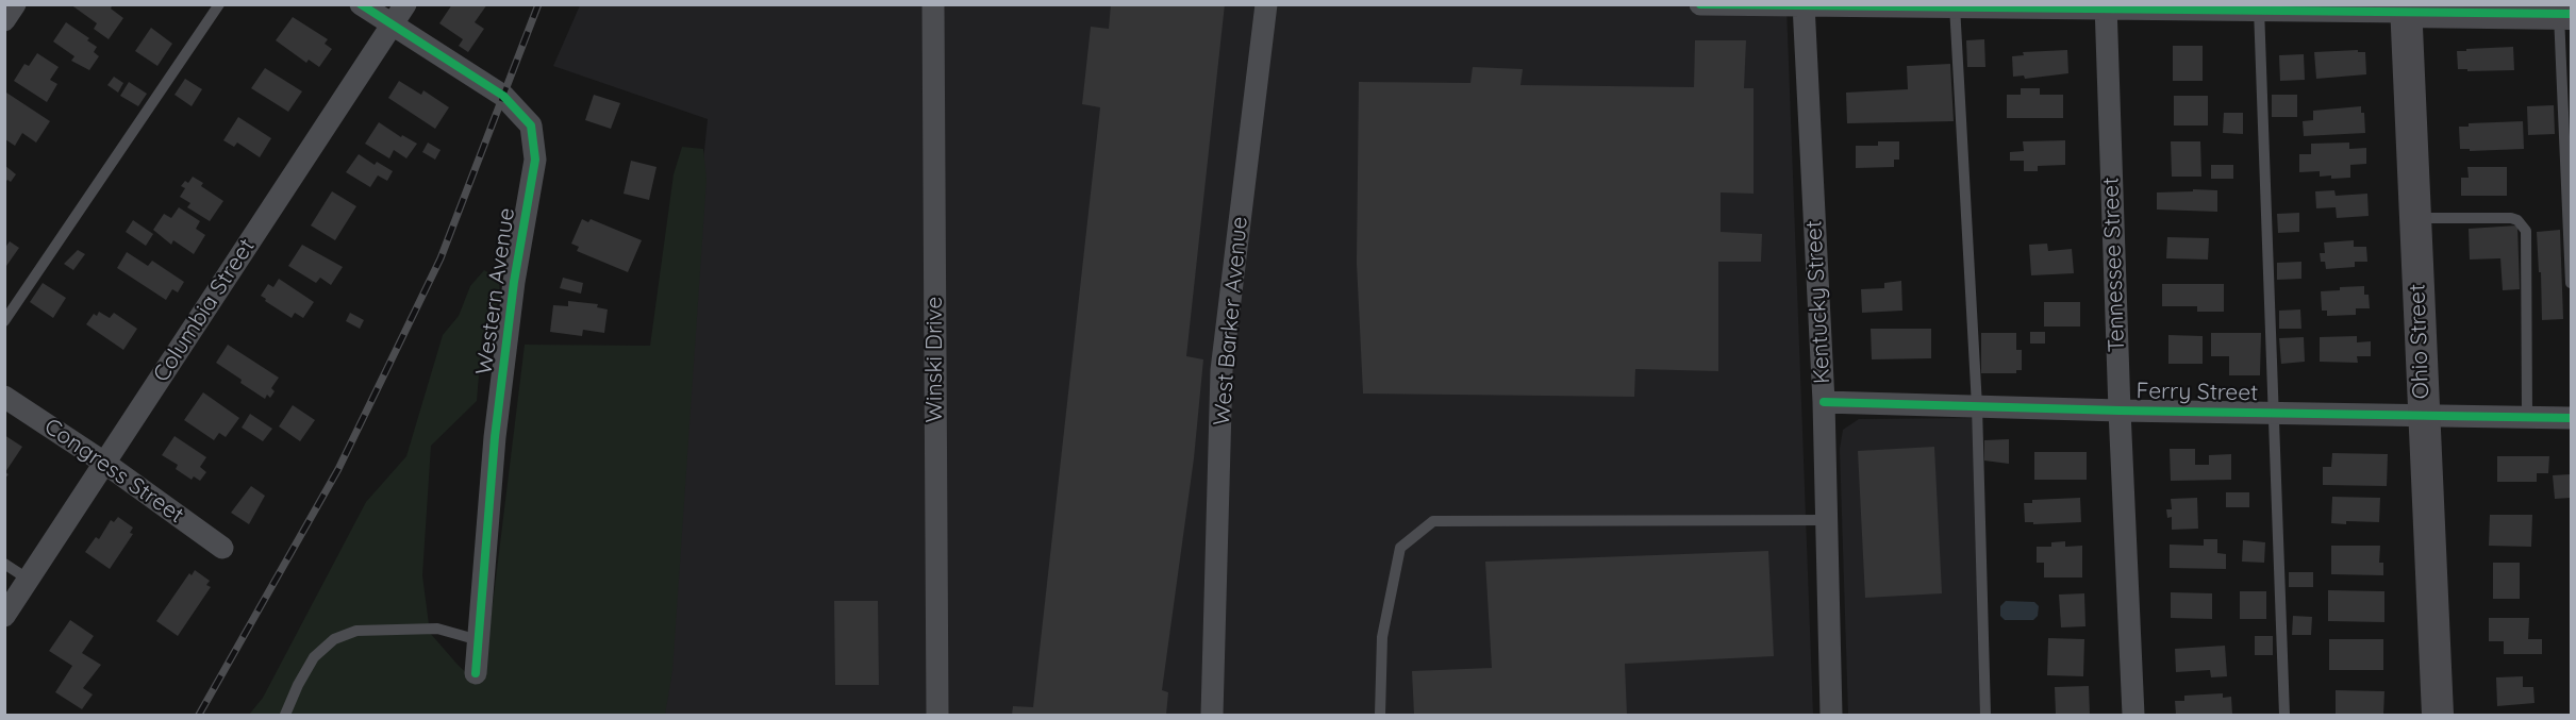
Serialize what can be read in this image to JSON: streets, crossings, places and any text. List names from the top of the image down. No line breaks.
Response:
{"streets":{"street":["Tennessee Street","Western Avenue","Kentucky Street","Columbia Street","West Barker Avenue","Ohio Street","Winski Drive","Ferry Street","Congress Street"]},"crossings":[["Tennessee Street","Ferry Street"],["Western Avenue","Columbia Street"],["Kentucky Street","Ferry Street"],["Columbia Street","Congress Street"],["Ohio Street","Ferry Street"]]}
